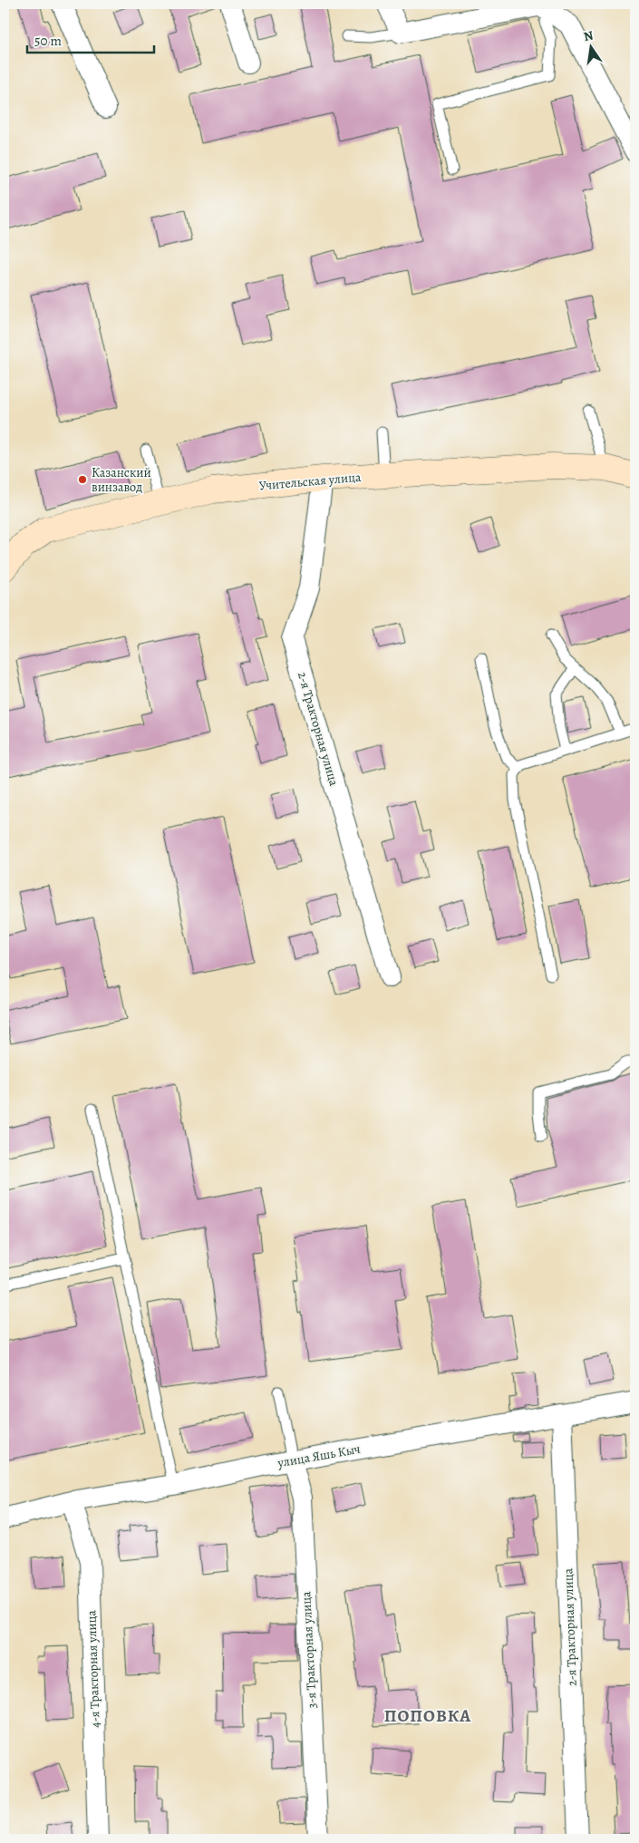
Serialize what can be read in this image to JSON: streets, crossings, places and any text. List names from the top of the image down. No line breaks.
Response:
{"streets":{"street":["Учительская улица","2-я Тракторная улица","улица Яшь Кыч","3-я Тракторная улица","4-я Тракторная улица"]},"crossings":[["Учительская улица","2-я Тракторная улица"],["2-я Тракторная улица","улица Яшь Кыч"],["улица Яшь Кыч","3-я Тракторная улица"],["улица Яшь Кыч","4-я Тракторная улица"]],"districts":["ПОПОВКА"],"places":["Казанский винзавод"],"scale_bar":"50 m","north":"top"}
